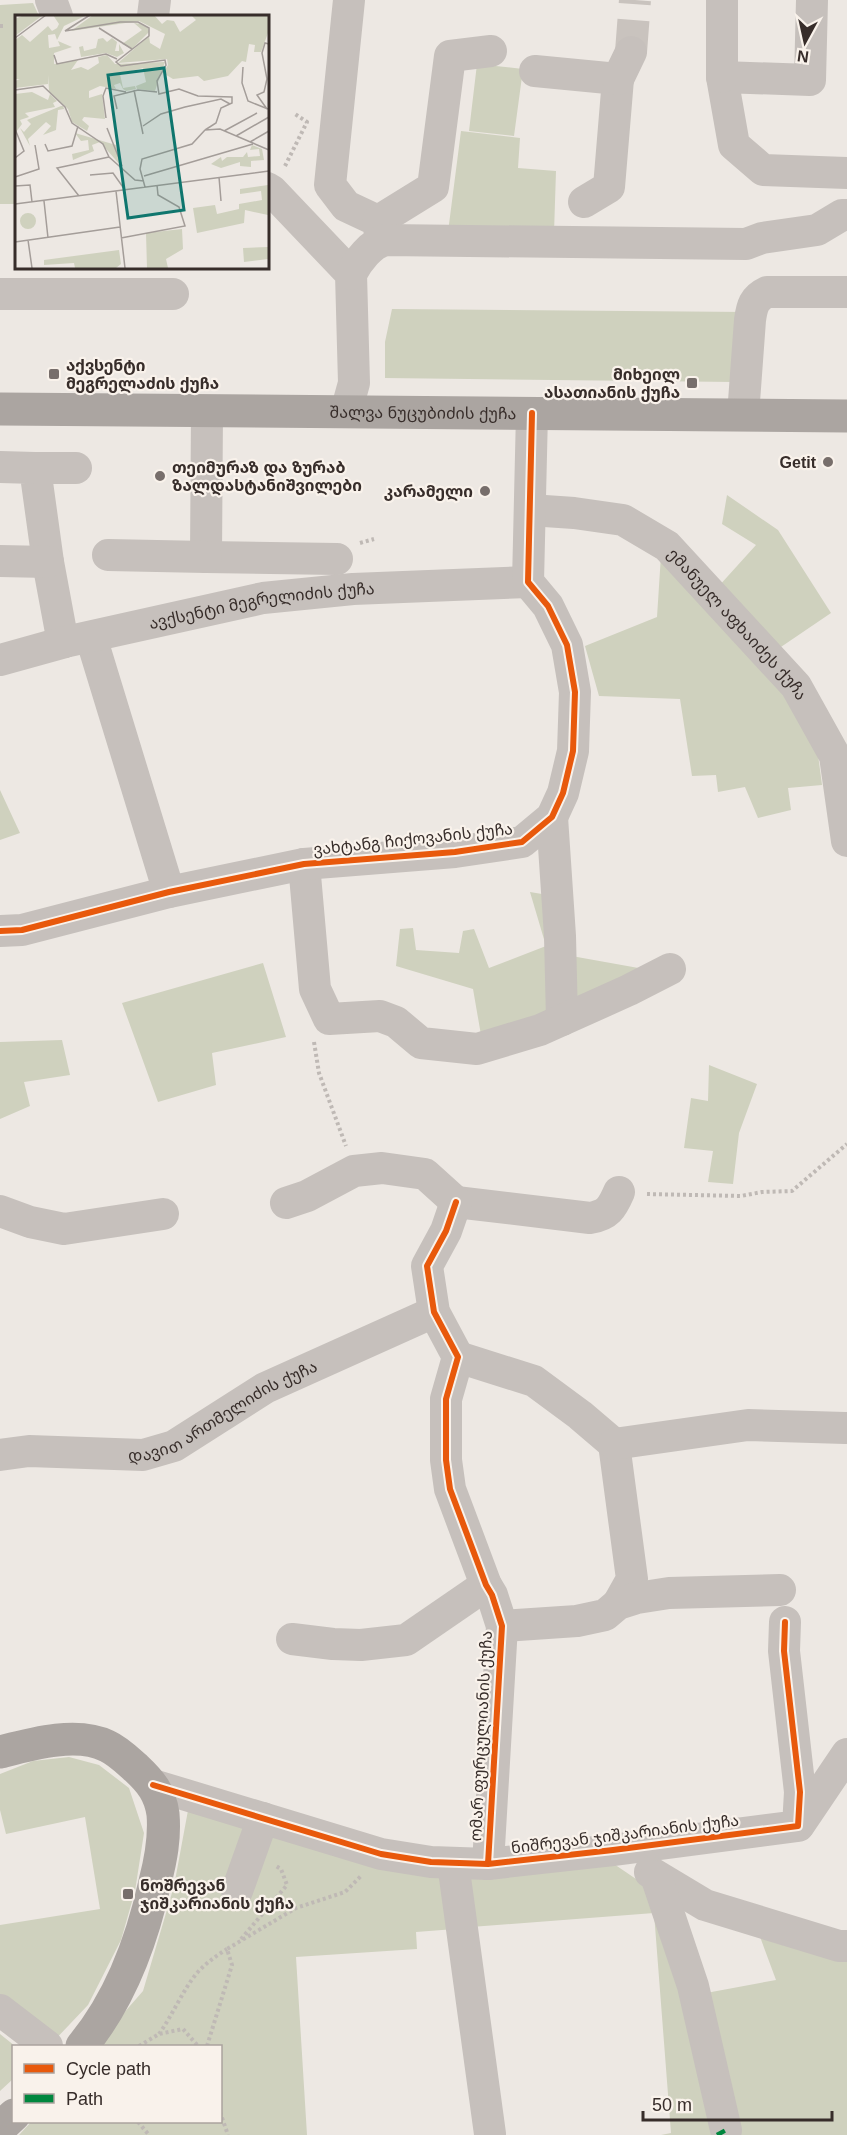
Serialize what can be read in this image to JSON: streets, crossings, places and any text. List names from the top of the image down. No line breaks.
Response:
{"streets":{"main road":["შალვა ნუცუბიძის ქუჩა"],"street":["ავქსენტი მეგრელიძის ქუჩა","ემანუელ აფხაიძეს ქუჩა","ვახტანგ ჩიქოვანის ქუჩა","დავით ართმელიძის ქუჩა","ომარ ფურცულიანის ქუჩა","ნიშრევან ჯიშკარიანის ქუჩა"]},"crossings":[["ავქსენტი მეგრელიძის ქუჩა","ვახტანგ ჩიქოვანის ქუჩა"],["ომარ ფურცულიანის ქუჩა","ნიშრევან ჯიშკარიანის ქუჩა"]],"places":{"transit":["აქვსენტი მეგრელაძის ქუჩა","მიხეილ ასათიანის ქუჩა","ნოშრევან ჯიშკარიანის ქუჩა"],"other":["Getit","თეიმურაზ და ზურაბ ზალდასტანიშვილები","კარამელი"]},"legend":["Cycle path","Path"],"scale_bar":"50 m","north":"bottom"}
